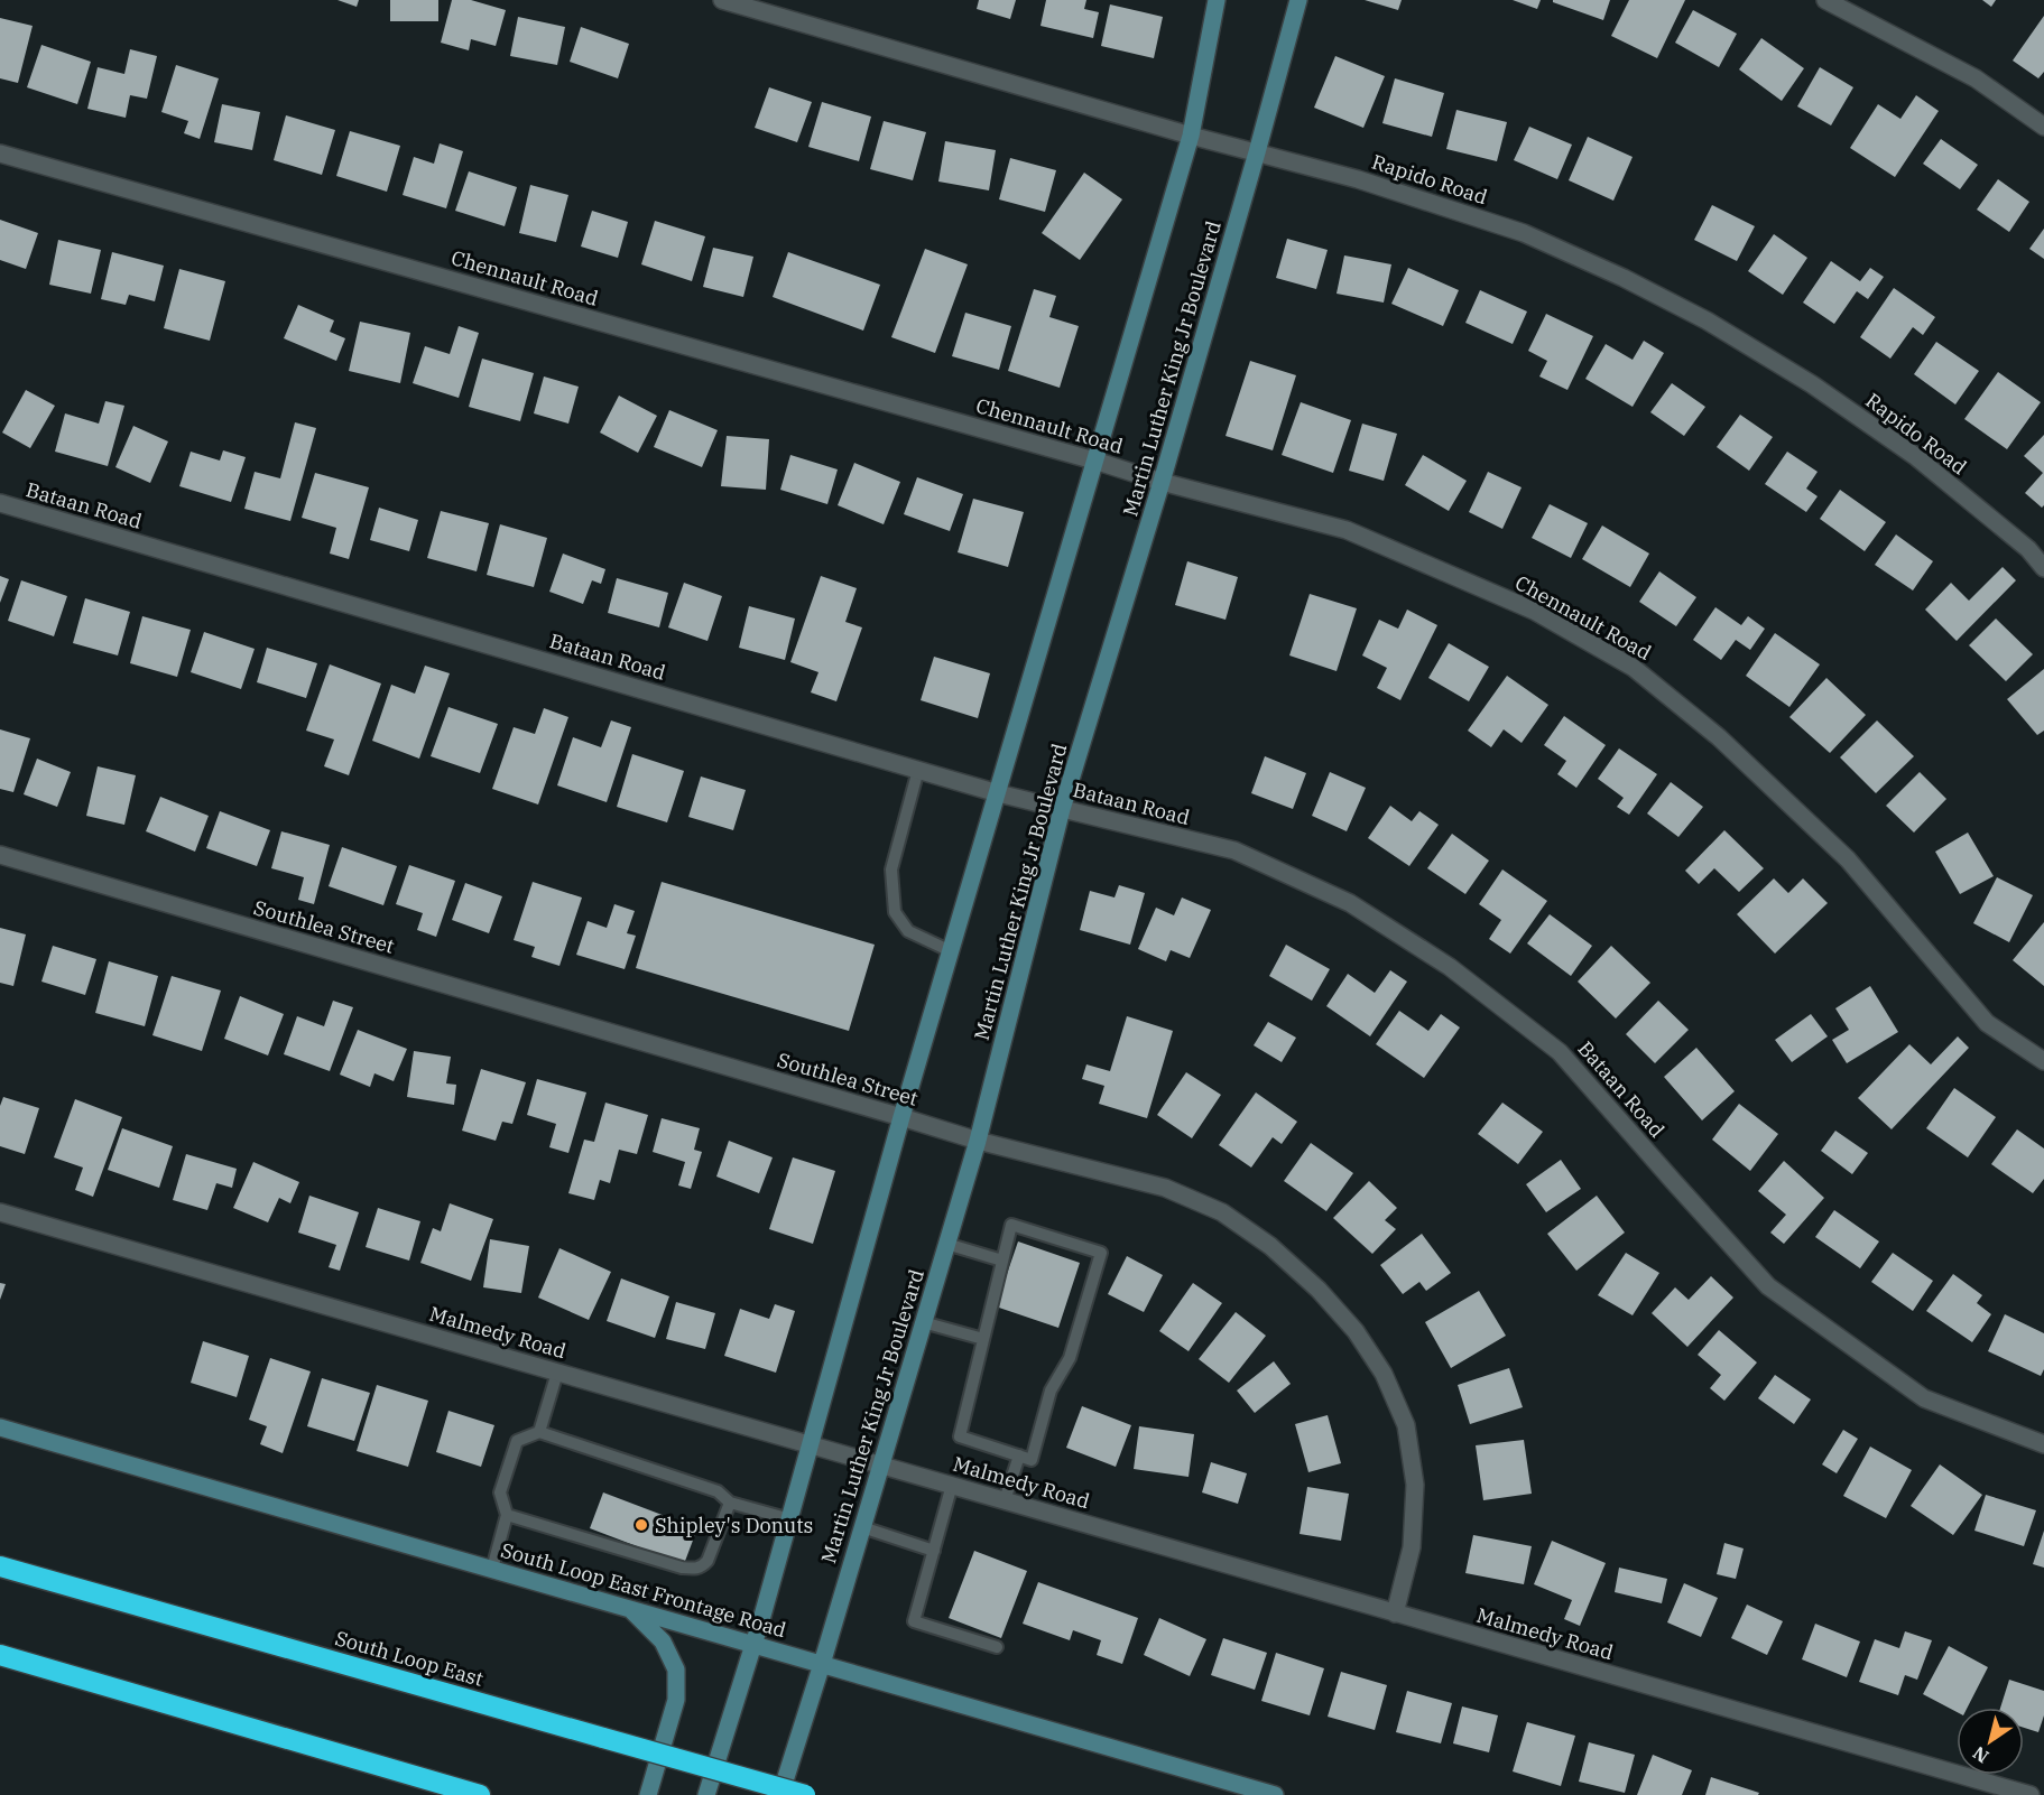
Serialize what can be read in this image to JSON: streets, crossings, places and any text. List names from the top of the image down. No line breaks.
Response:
{"streets":{"highway":["South Loop East"],"main road":["Martin Luther King Jr Boulevard","South Loop East Frontage Road"],"street":["Rapido Road","Chennault Road","Bataan Road","Southlea Street","Malmedy Road"]},"crossings":[["Rapido Road","Martin Luther King Jr Boulevard"],["Chennault Road","Martin Luther King Jr Boulevard"],["Martin Luther King Jr Boulevard","Bataan Road"],["Martin Luther King Jr Boulevard","Southlea Street"],["Martin Luther King Jr Boulevard","Malmedy Road"],["Martin Luther King Jr Boulevard","South Loop East Frontage Road"],["Southlea Street","Malmedy Road"]],"places":["Shipley's Donuts"],"north":"bottom left"}
